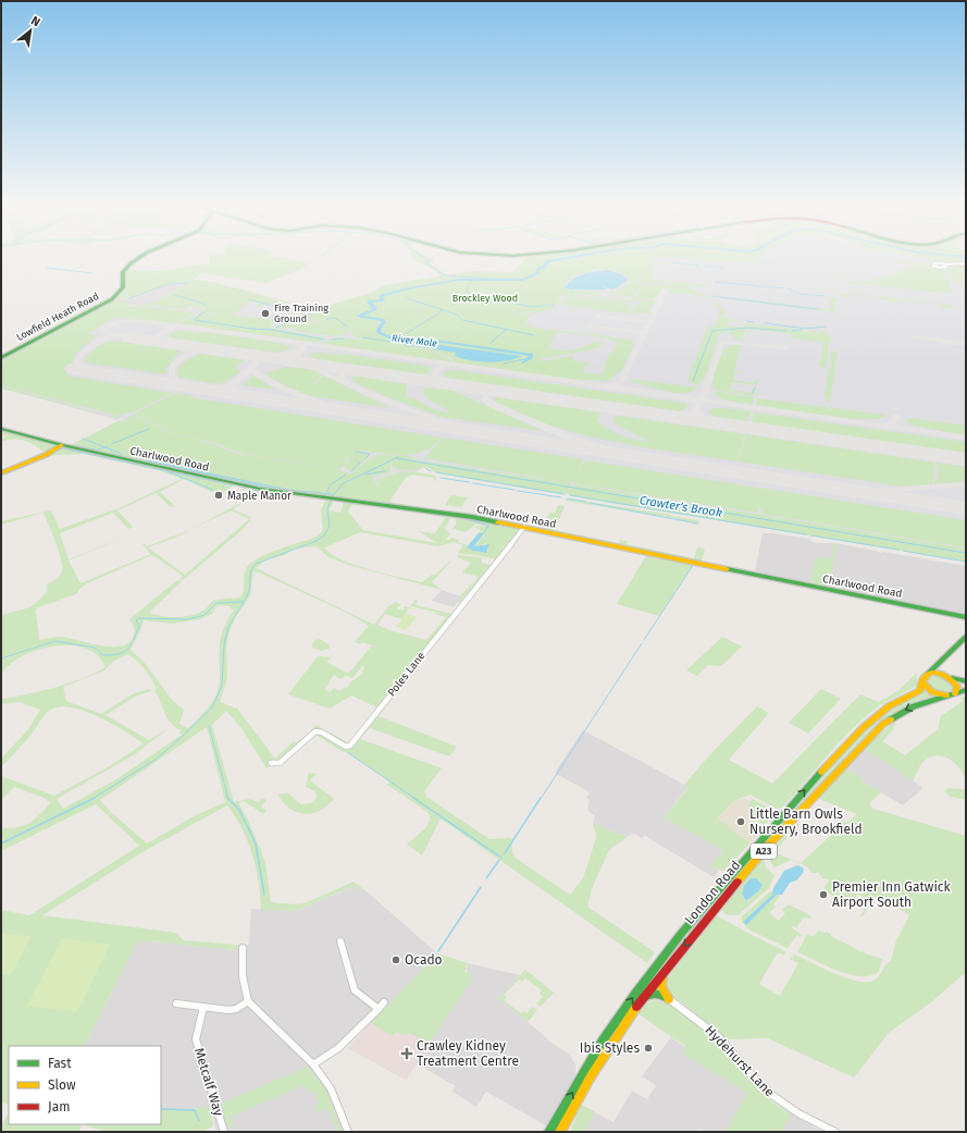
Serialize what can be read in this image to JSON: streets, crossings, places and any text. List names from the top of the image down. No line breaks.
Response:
{"streets":{"street":["Lowfield Heath Road","Charlwood Road","Poles Lane","A23","London Road","Hydehurst Lane","Metcalf Way"]},"crossings":[["Charlwood Road","Poles Lane"]],"water":["River Mole","Crawter's Brook"],"parks":["Brockley Wood"],"places":{"other":["Fire Training Ground","Maple Manor","Little Barn Owls Nursery, Brookfield","Premier Inn Gatwick Airport South","Ocado","Ibis Styles"],"health":["Crawley Kidney Treatment Centre"]},"legend":["Fast","Slow","Jam"],"north":"top right"}
